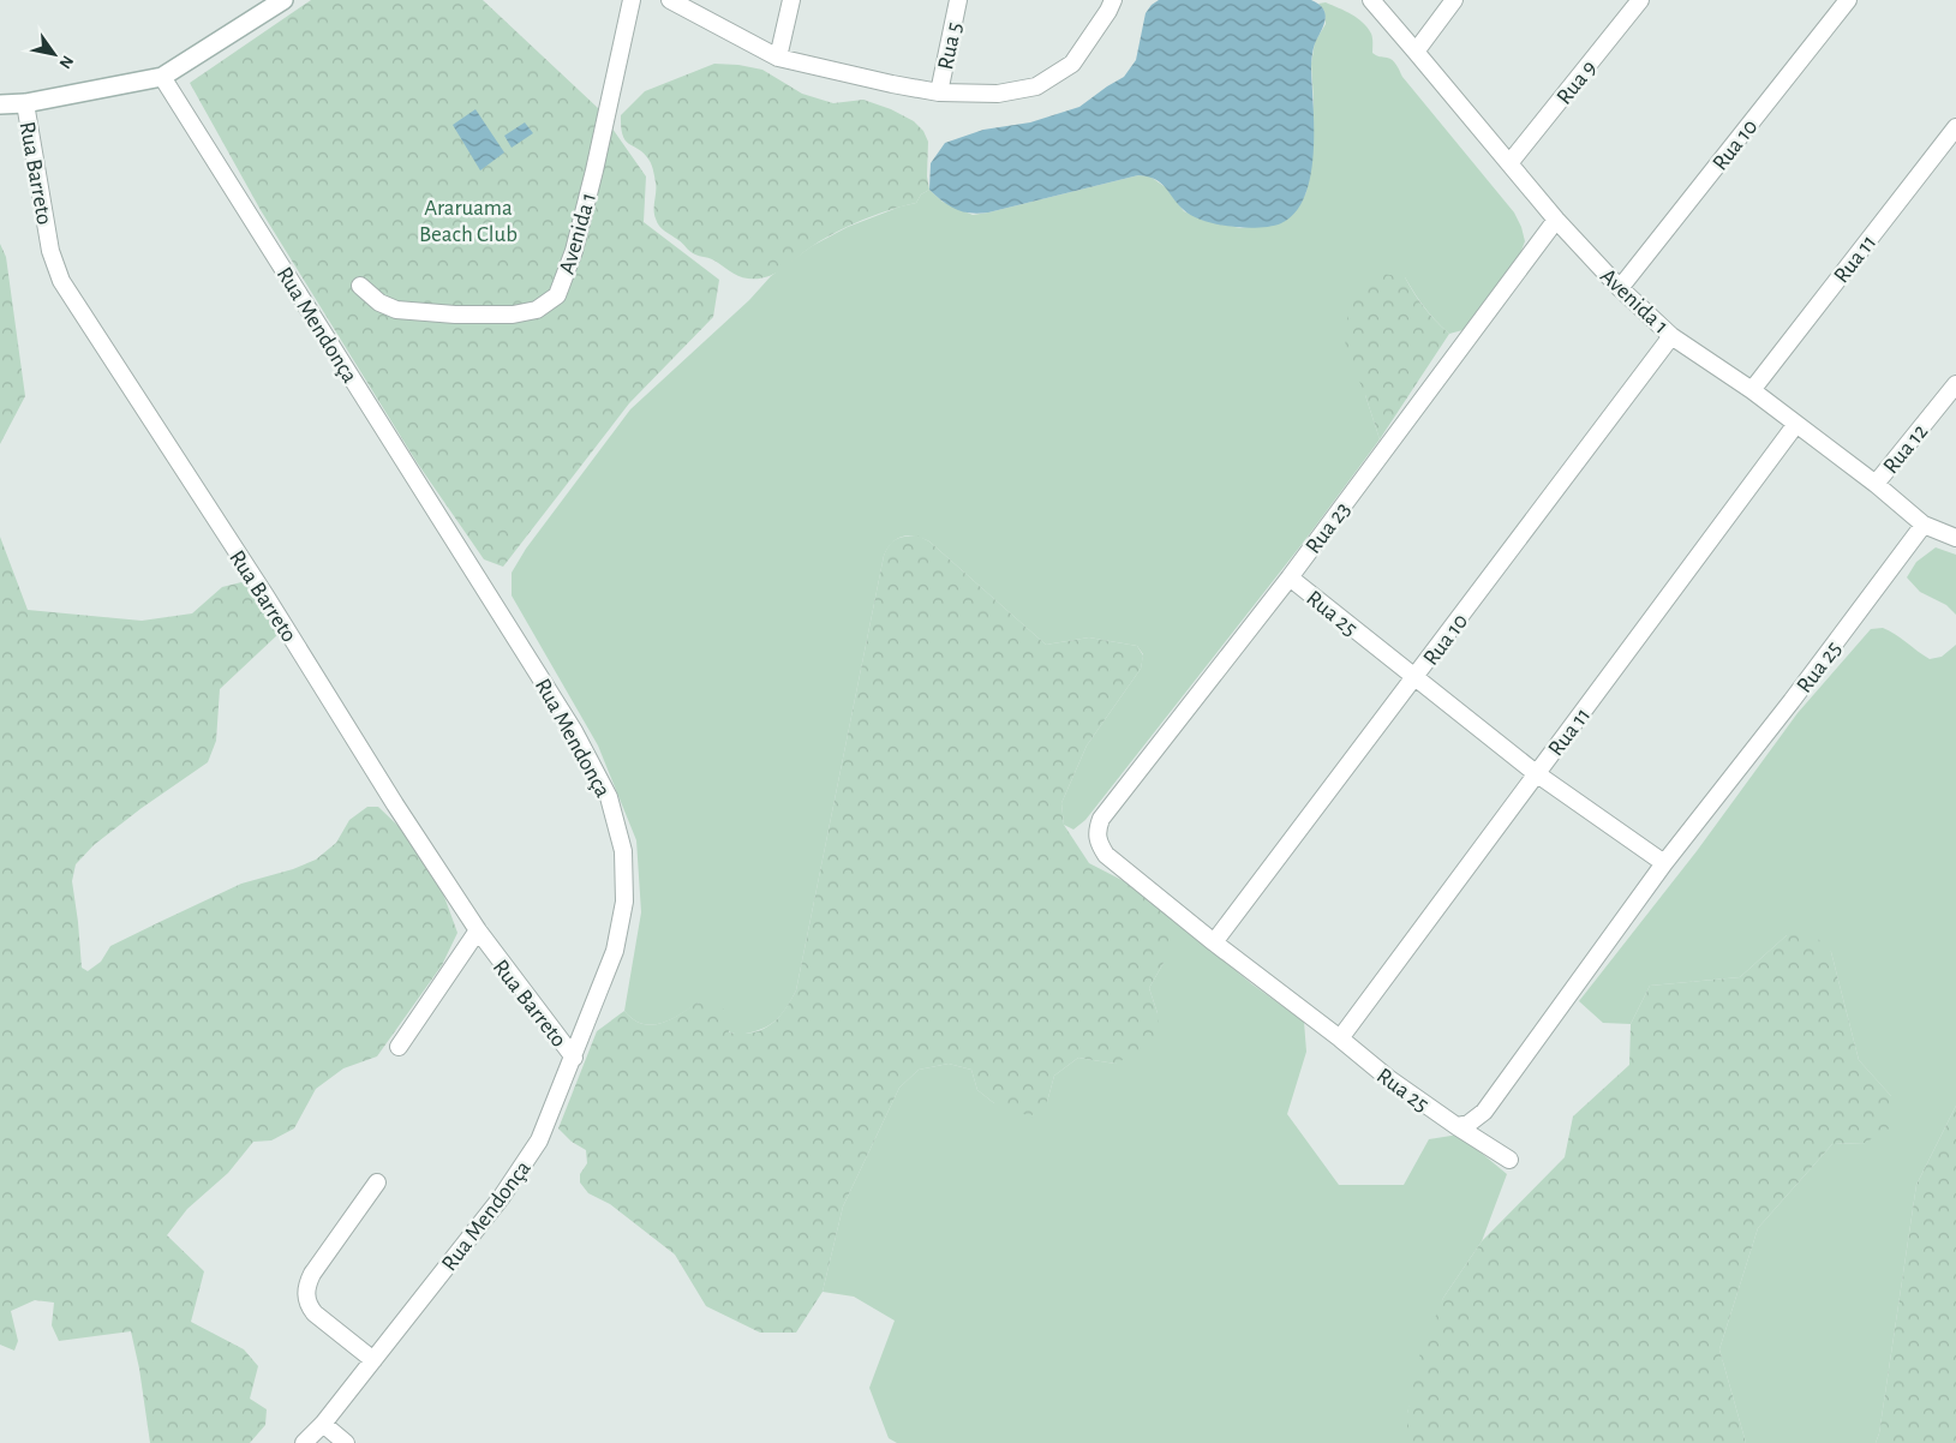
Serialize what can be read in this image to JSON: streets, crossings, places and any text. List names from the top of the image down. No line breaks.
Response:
{"streets":{"street":["Rua 5","Rua 9","Rua 10","Rua Barreto","Avenida 1","Rua 11","Rua Mendonça","Rua 12","Rua 23","Rua 25"]},"crossings":[["Rua 9","Avenida 1"],["Rua 10","Avenida 1"],["Rua 10","Rua 25"],["Rua Barreto","Rua Mendonça"],["Avenida 1","Rua 11"],["Avenida 1","Rua 12"],["Avenida 1","Rua 23"],["Avenida 1","Rua 25"],["Rua 11","Rua 25"],["Rua 23","Rua 25"]],"parks":["Araruama Beach Club"],"north":"bottom right"}
